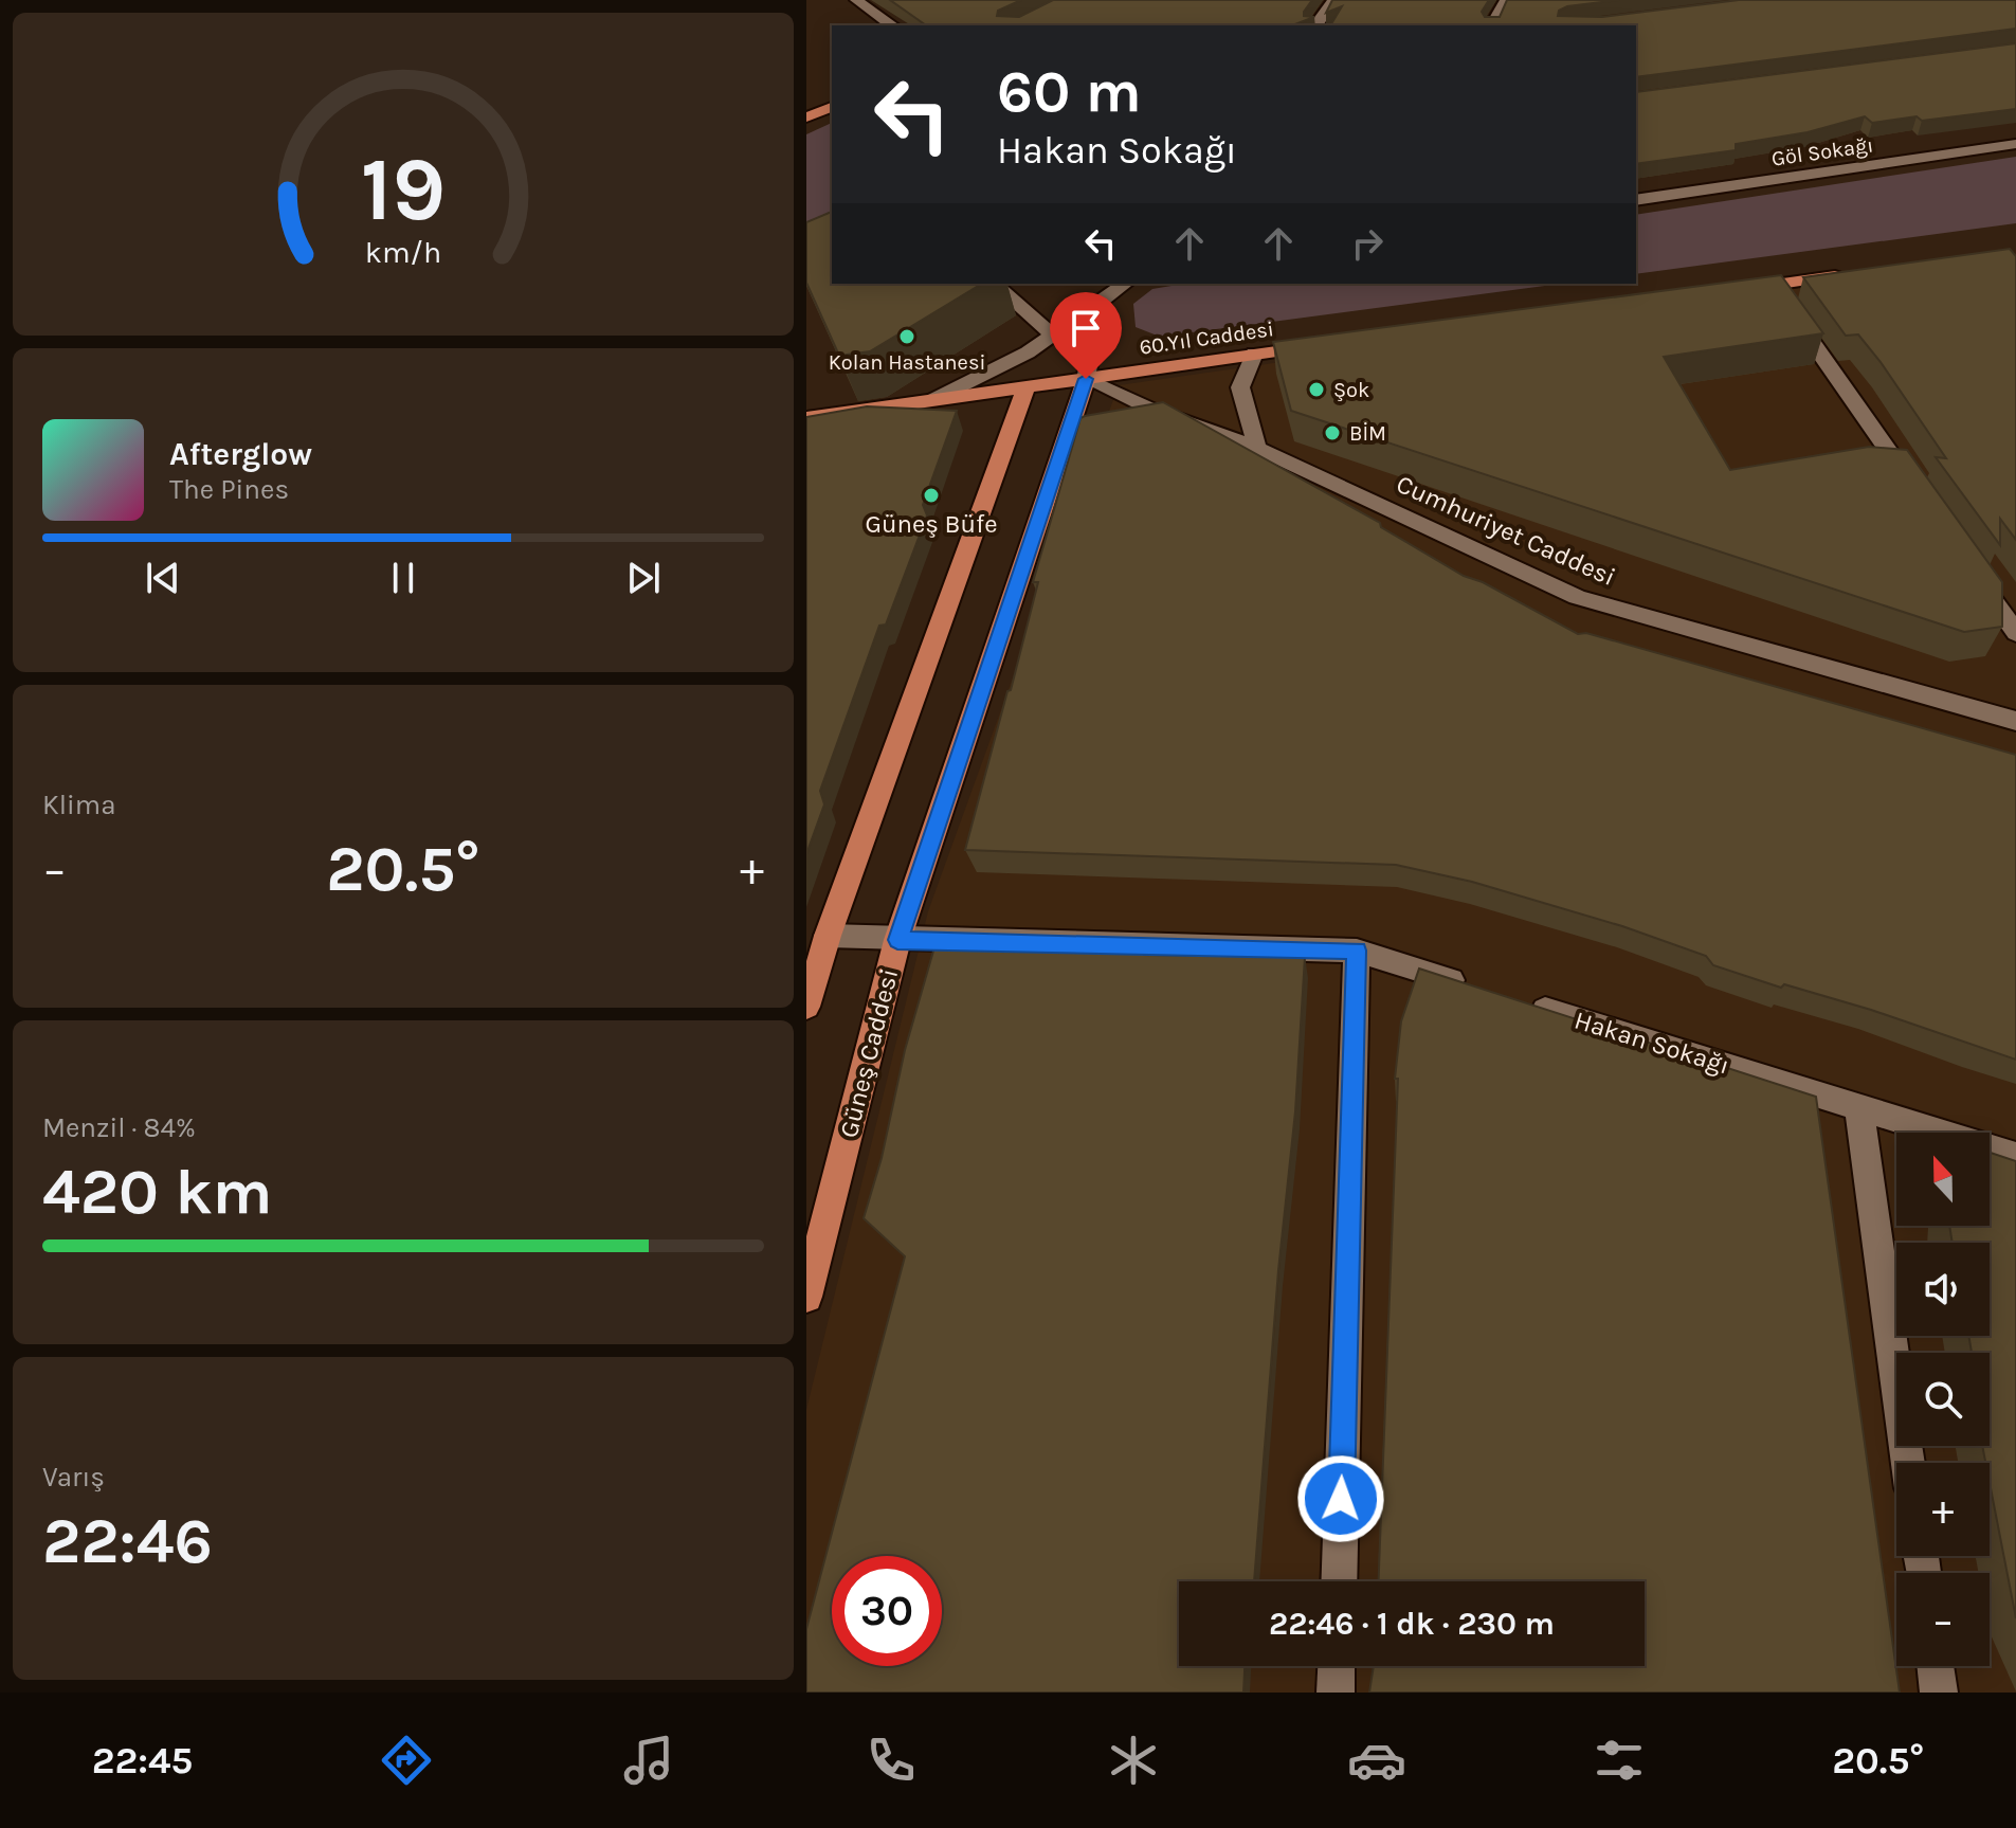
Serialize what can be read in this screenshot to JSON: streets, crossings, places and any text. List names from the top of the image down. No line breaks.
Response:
{"streets":{"main road":["60.Yıl Caddesi","Güneş Caddesi"],"street":["Göl Sokağı","Cumhuriyet Caddesi","Hakan Sokağı"]},"crossings":[["60.Yıl Caddesi","Cumhuriyet Caddesi"],["60.Yıl Caddesi","Güneş Caddesi"],["Cumhuriyet Caddesi","Güneş Caddesi"]],"places":["Kolan Hastanesi","Şok","BİM","Güneş Büfe"],"north":"top","page":{"turn":["60 m","Hakan Sokağı"],"song":["Afterglow","The Pines"],"tile":["Klima",["Menzil · 84%","420 km"],["Varış","22:46"]],"heat":["−","20.5°","+"],"map_buttons":["+","−"],"limit":"30","trip":"22:46 · 1 dk · 230 m","tabs":["22:45","20.5°"],"gauge":["19","km/h"]}}
